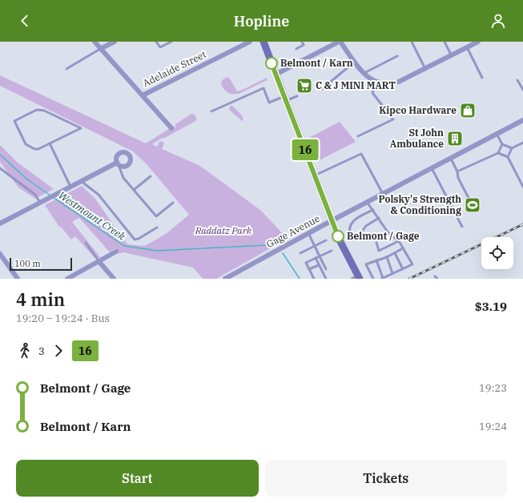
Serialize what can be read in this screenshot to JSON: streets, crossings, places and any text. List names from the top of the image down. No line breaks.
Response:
{"streets":{"street":["Adelaide Street","Gage Avenue"]},"water":["Westmount Creek"],"parks":["Raddatz Park"],"places":{"other":["Belmont / Karn","Belmont / Gage"],"supermarket":["C & J MINI MART"],"shop":["Kipco Hardware"],"building":["St John Ambulance"],"sports":["Polsky's Strength & Conditioning"]},"lines":["bus line 16"],"scale_bar":"100 m","page":{"header":"Hopline","on_map":"16","scale":"100 m","heading":["4 min","19:20 – 19:24 · Bus","$3.19"],"legs":["3","16"],"list":[{"name":"Belmont / Gage","value":"19:23"},{"name":"Belmont / Karn","value":"19:24"}],"buttons":["Start","Tickets"]}}
